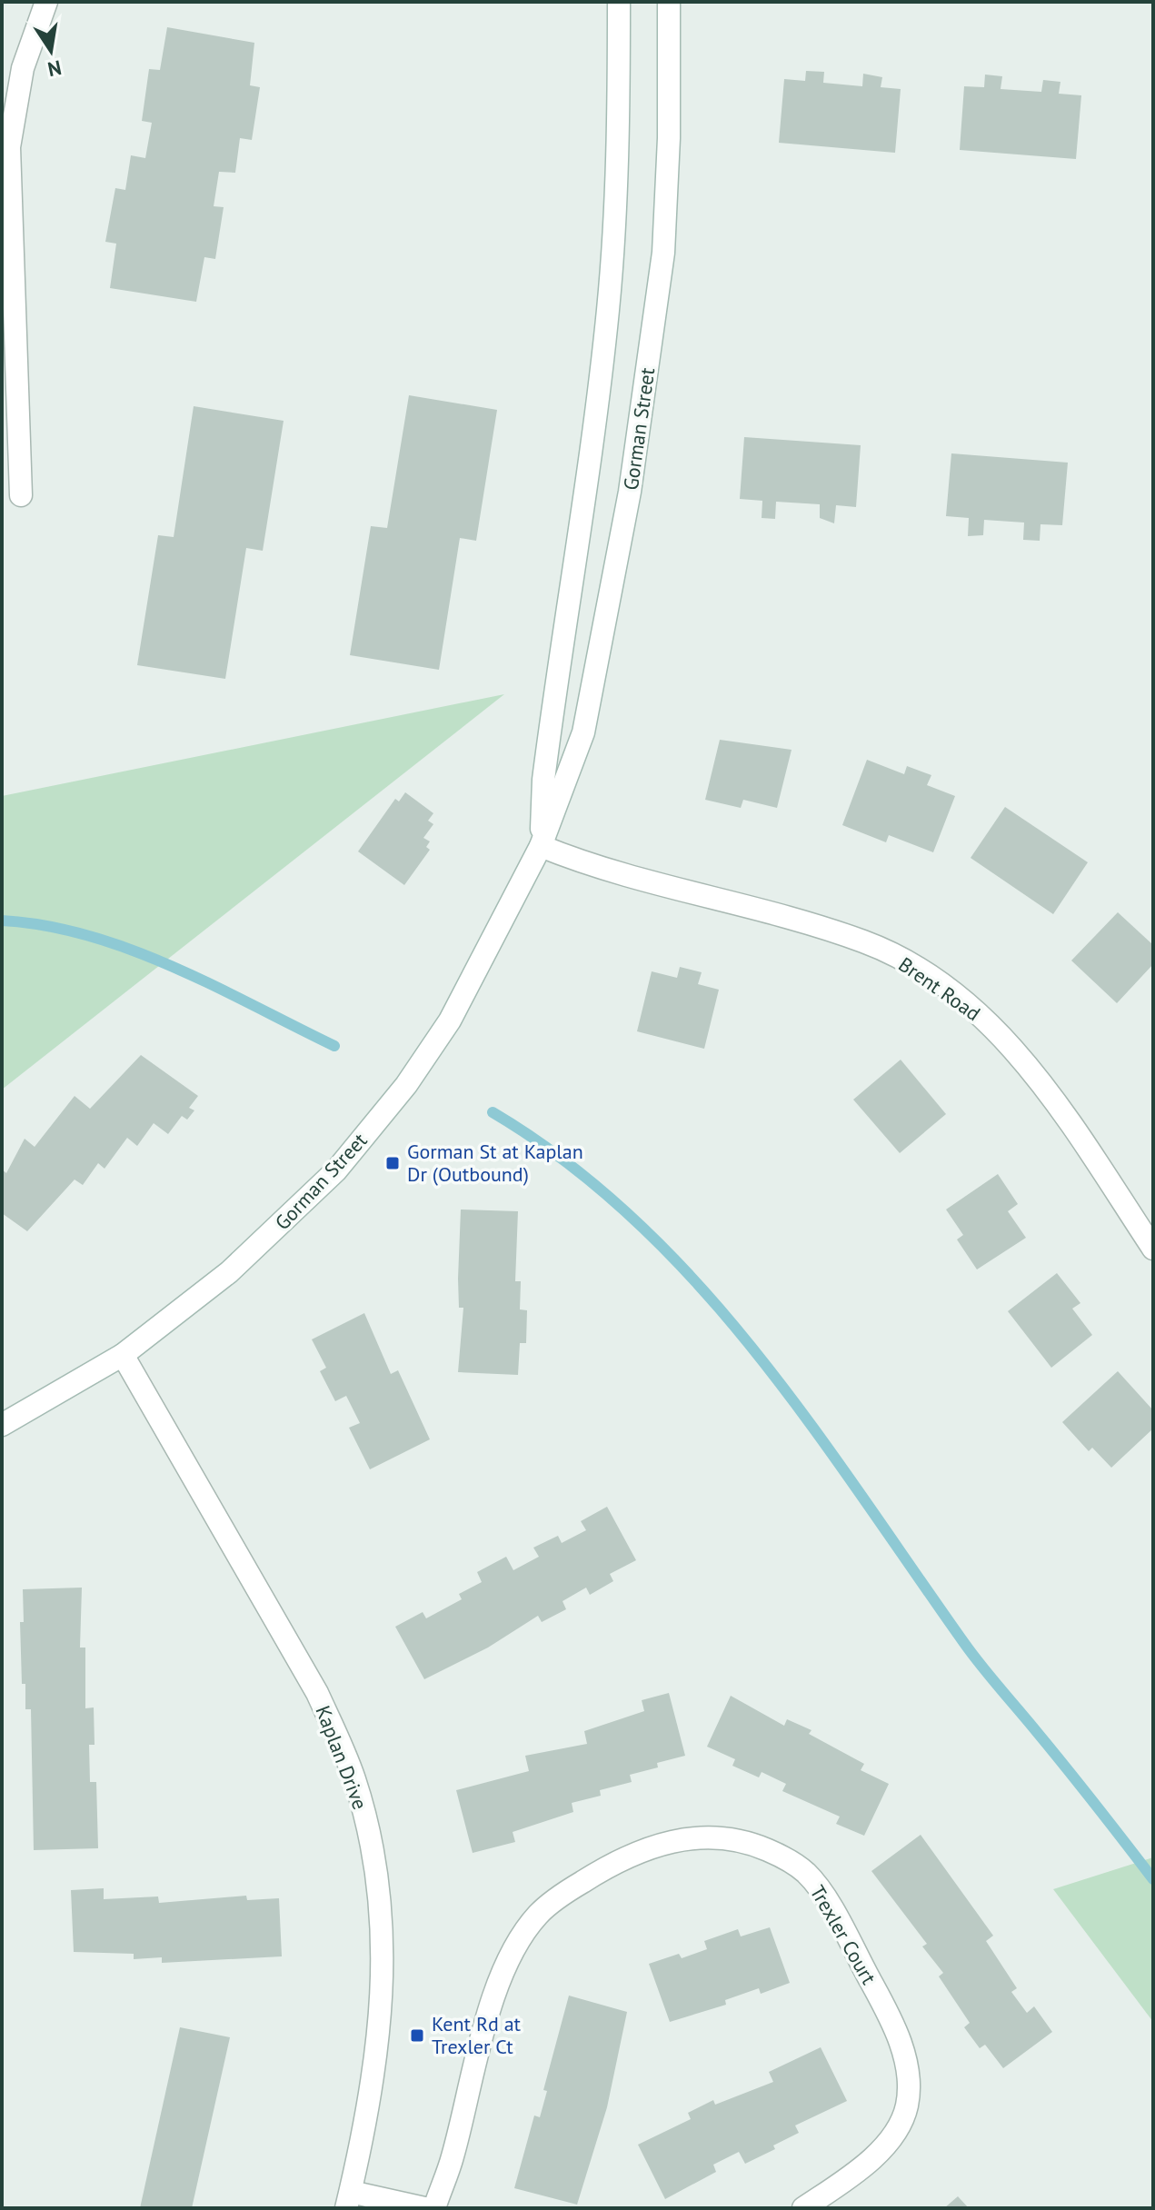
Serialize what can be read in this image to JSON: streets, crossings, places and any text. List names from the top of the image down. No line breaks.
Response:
{"streets":{"street":["Gorman Street","Brent Road","Kaplan Drive","Trexler Court"]},"crossings":[["Gorman Street","Brent Road"],["Gorman Street","Kaplan Drive"]],"places":{"transit":["Gorman St at Kaplan Dr (Outbound)","Kent Rd at Trexler Ct"]},"north":"bottom"}
